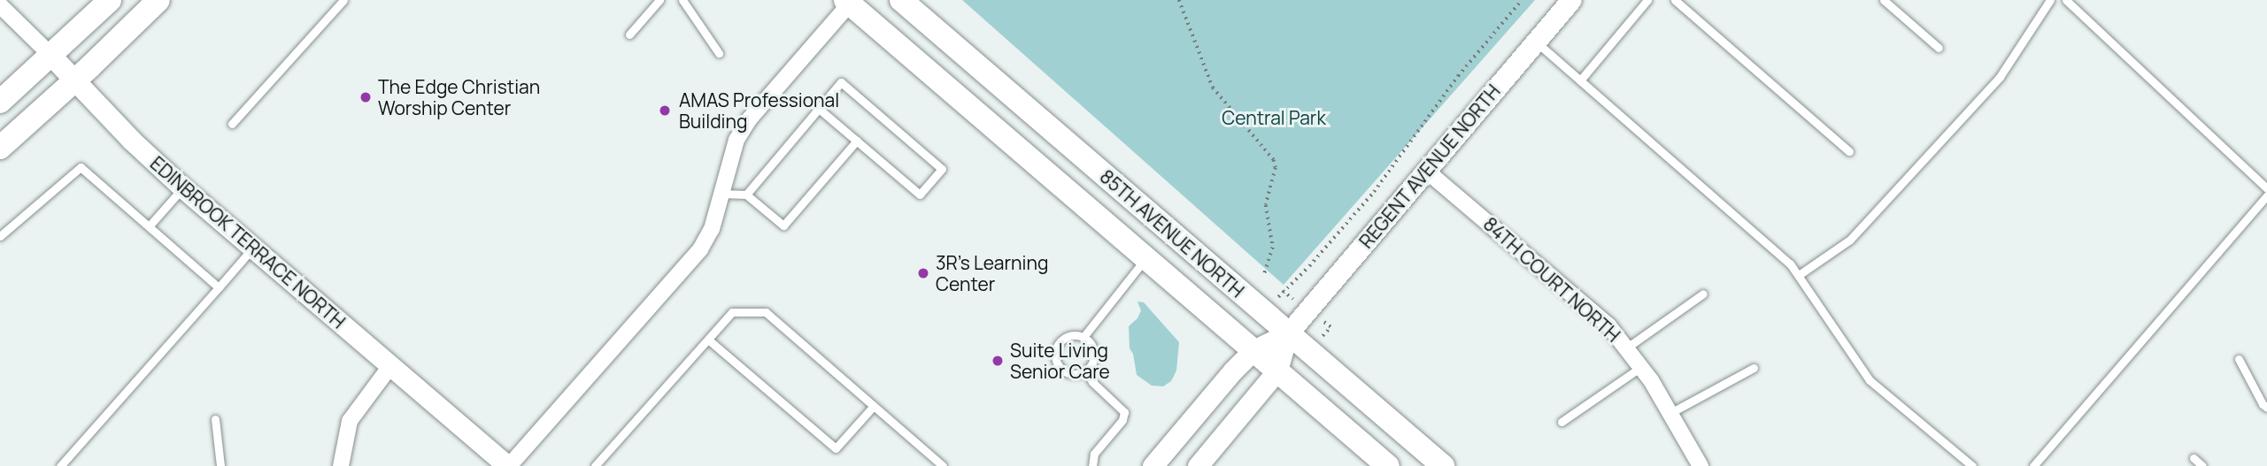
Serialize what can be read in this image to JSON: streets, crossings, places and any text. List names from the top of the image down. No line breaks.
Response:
{"streets":{"main road":["85TH AVENUE NORTH"],"street":["REGENT AVENUE NORTH","EDINBROOK TERRACE NORTH","84TH COURT NORTH"]},"crossings":[["REGENT AVENUE NORTH","85TH AVENUE NORTH"],["REGENT AVENUE NORTH","84TH COURT NORTH"]],"parks":["Central Park"],"places":["The Edge Christian Worship Center","AMAS Professional Building","3R's Learning Center","Suite Living Senior Care"]}
